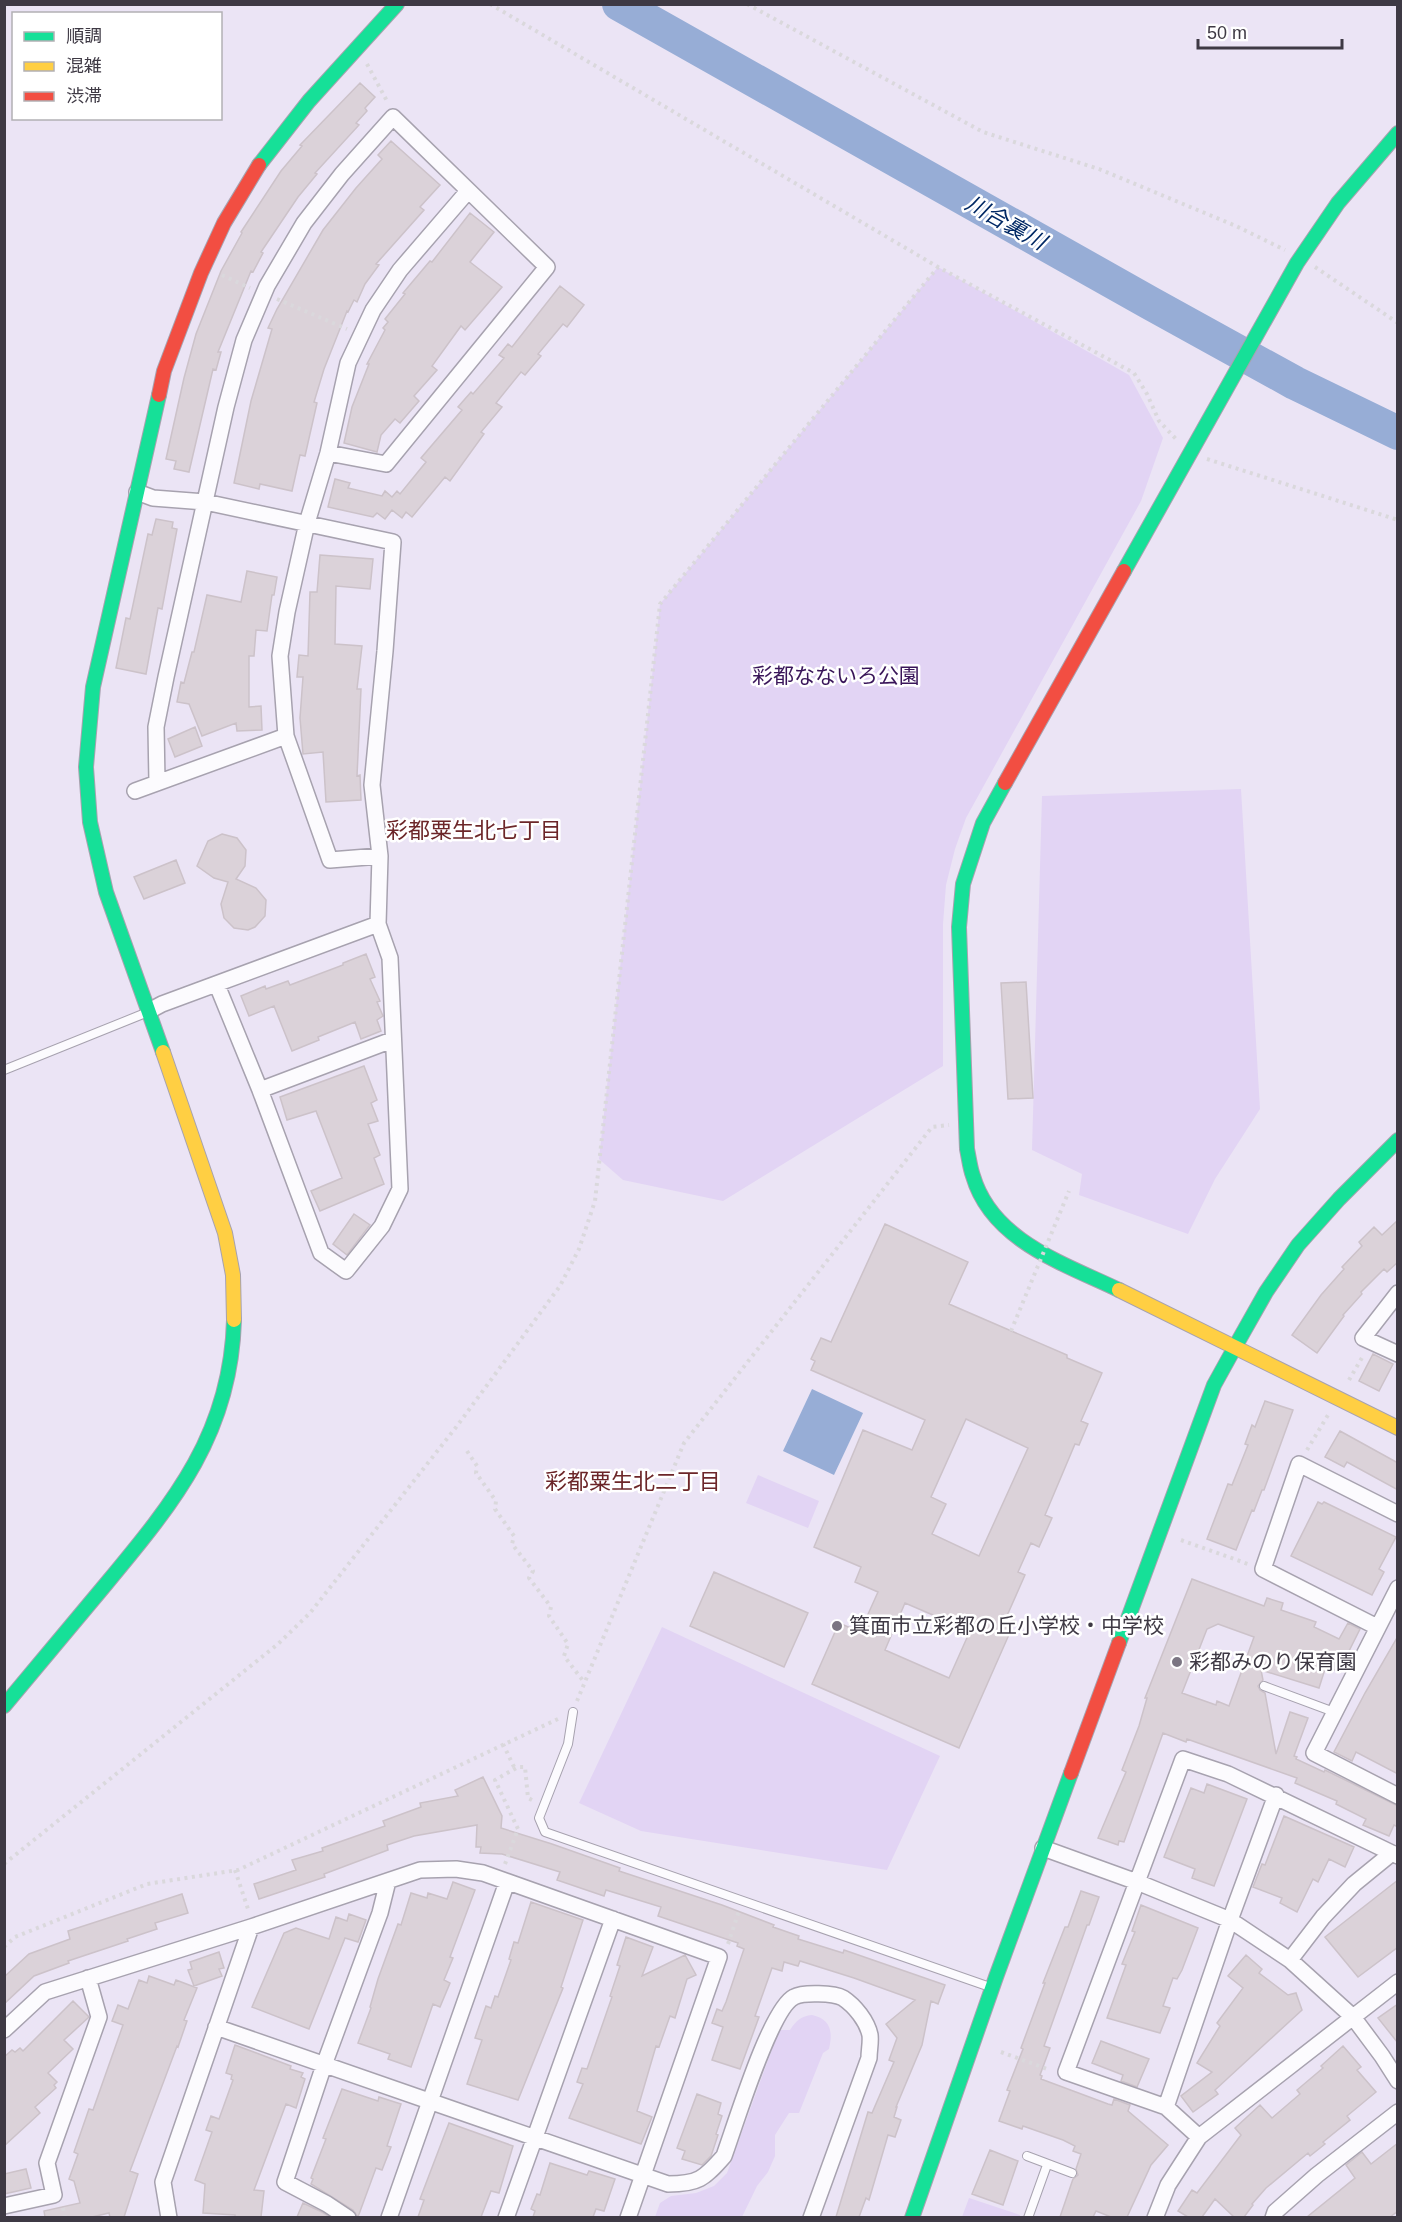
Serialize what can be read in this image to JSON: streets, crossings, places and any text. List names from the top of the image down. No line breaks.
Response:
{"districts":["彩都粟生北七丁目","彩都粟生北二丁目"],"water":["川合裏川"],"parks":["彩都なないろ公園"],"places":["箕面市立彩都の丘小学校・中学校","彩都みのり保育園"],"legend":["順調","混雑","渋滞"],"scale_bar":"50 m"}
